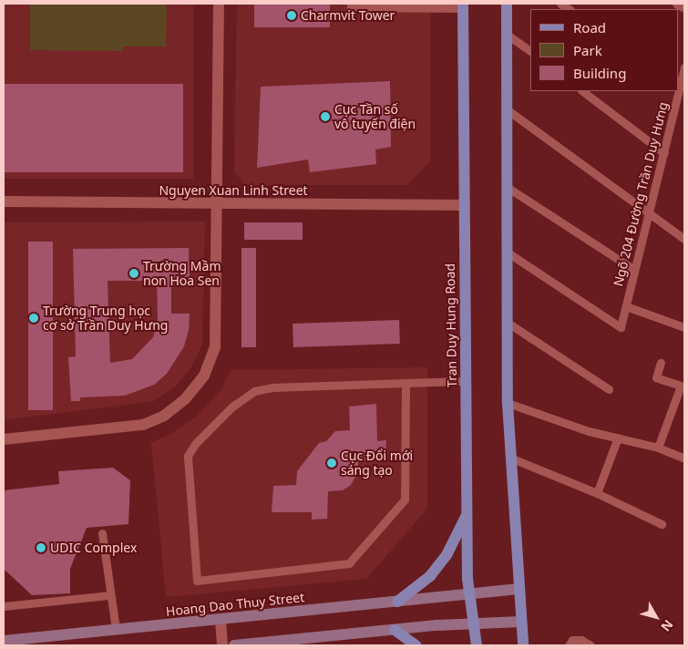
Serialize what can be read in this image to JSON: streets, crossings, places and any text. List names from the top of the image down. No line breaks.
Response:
{"streets":{"main road":["Tran Duy Hung Road","Hoang Dao Thuy Street"],"street":["Nguyen Xuan Linh Street"],"lane":["Ngõ 204 Đường Trần Duy Hưng"]},"crossings":[["Nguyen Xuan Linh Street","Tran Duy Hung Road"],["Tran Duy Hung Road","Hoang Dao Thuy Street"]],"places":["Charmvit Tower","Cục Tần số vô tuyến điện","Trường Mầm non Hoa Sen","Trường Trung học cơ sở Trần Duy Hưng","Cục Đổi mới sáng tạo","UDIC Complex"],"legend":["Road","Park","Building"],"north":"bottom right"}
